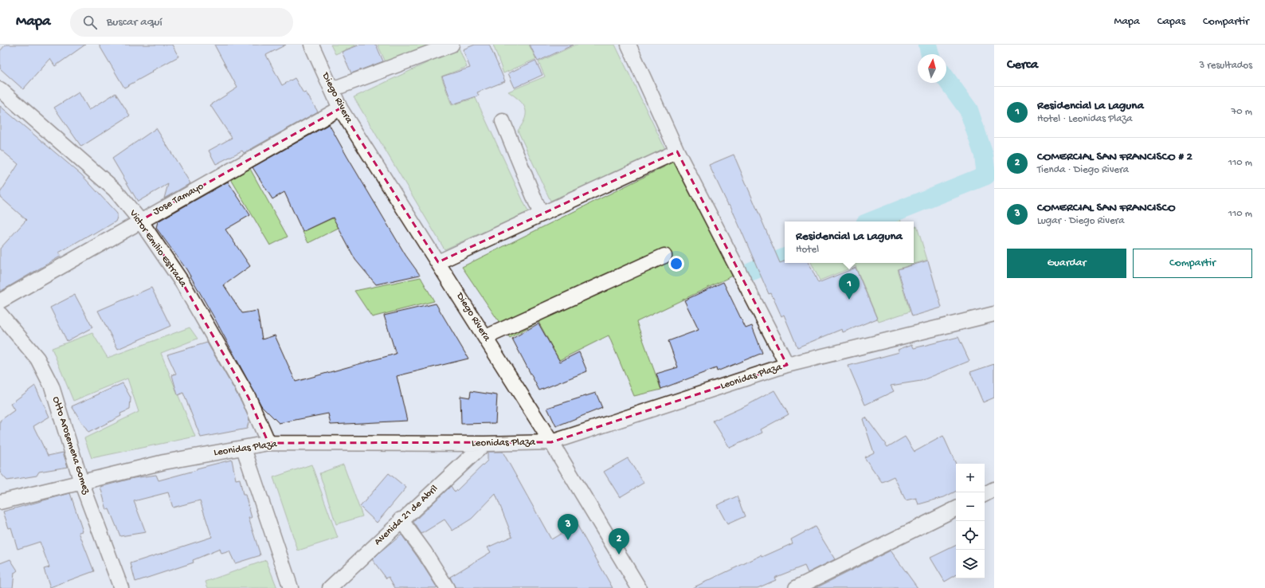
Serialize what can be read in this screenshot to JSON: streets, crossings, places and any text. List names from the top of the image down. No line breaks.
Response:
{"streets":{"street":["Diego Rivera","Jose Tamayo","Victor Emilio Estrada","Leonidas Plaza","Otto Arosemena Gomez","Avenida 21 de Abril"]},"crossings":[["Diego Rivera","Jose Tamayo"],["Diego Rivera","Leonidas Plaza"],["Jose Tamayo","Victor Emilio Estrada"],["Victor Emilio Estrada","Leonidas Plaza"],["Leonidas Plaza","Otto Arosemena Gomez"],["Leonidas Plaza","Avenida 21 de Abril"]],"north":"top","page":{"header":"Mapa","search":"Buscar aquí","nav":["Mapa","Capas","Compartir"],"heading":["Cerca","3 resultados"],"list":[{"mark":"1","name":"Residencial La Laguna","note":"Hotel · Leonidas Plaza","value":"70 m"},{"mark":"2","name":"COMERCIAL SAN FRANCISCO # 2","note":"Tienda · Diego Rivera","value":"110 m"},{"mark":"3","name":"COMERCIAL SAN FRANCISCO","note":"Lugar · Diego Rivera","value":"110 m"}],"popup":["Residencial La Laguna","Hotel"],"buttons":["Guardar","Compartir"],"pins":["1","3","2"],"map_buttons":["+","−"]}}
